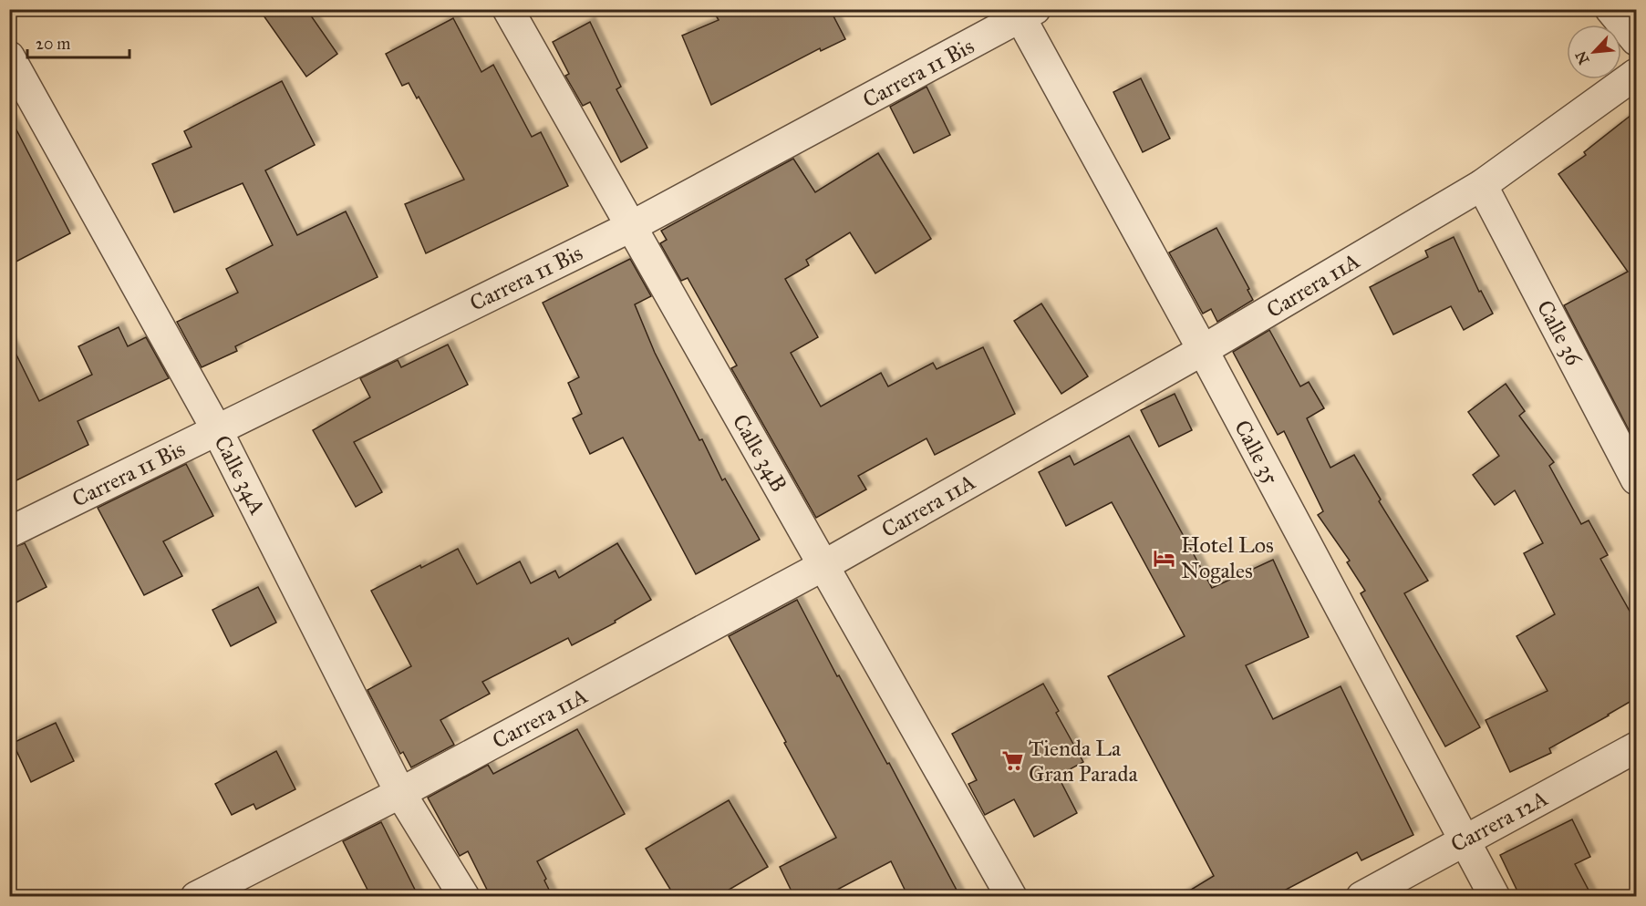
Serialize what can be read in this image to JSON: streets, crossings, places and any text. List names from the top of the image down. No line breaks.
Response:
{"streets":{"street":["Carrera 11 Bis","Carrera 11A","Calle 36","Calle 35","Calle 34B","Calle 34A","Carrera 12A"]},"crossings":[["Carrera 11 Bis","Calle 35"],["Carrera 11 Bis","Calle 34B"],["Carrera 11 Bis","Calle 34A"],["Carrera 11A","Calle 36"],["Carrera 11A","Calle 35"],["Carrera 11A","Calle 34B"],["Carrera 11A","Calle 34A"],["Calle 35","Carrera 12A"]],"places":{"hotel":["Hotel Los Nogales"],"supermarket":["Tienda La Gran Parada"]},"scale_bar":"20 m","north":"bottom left"}
